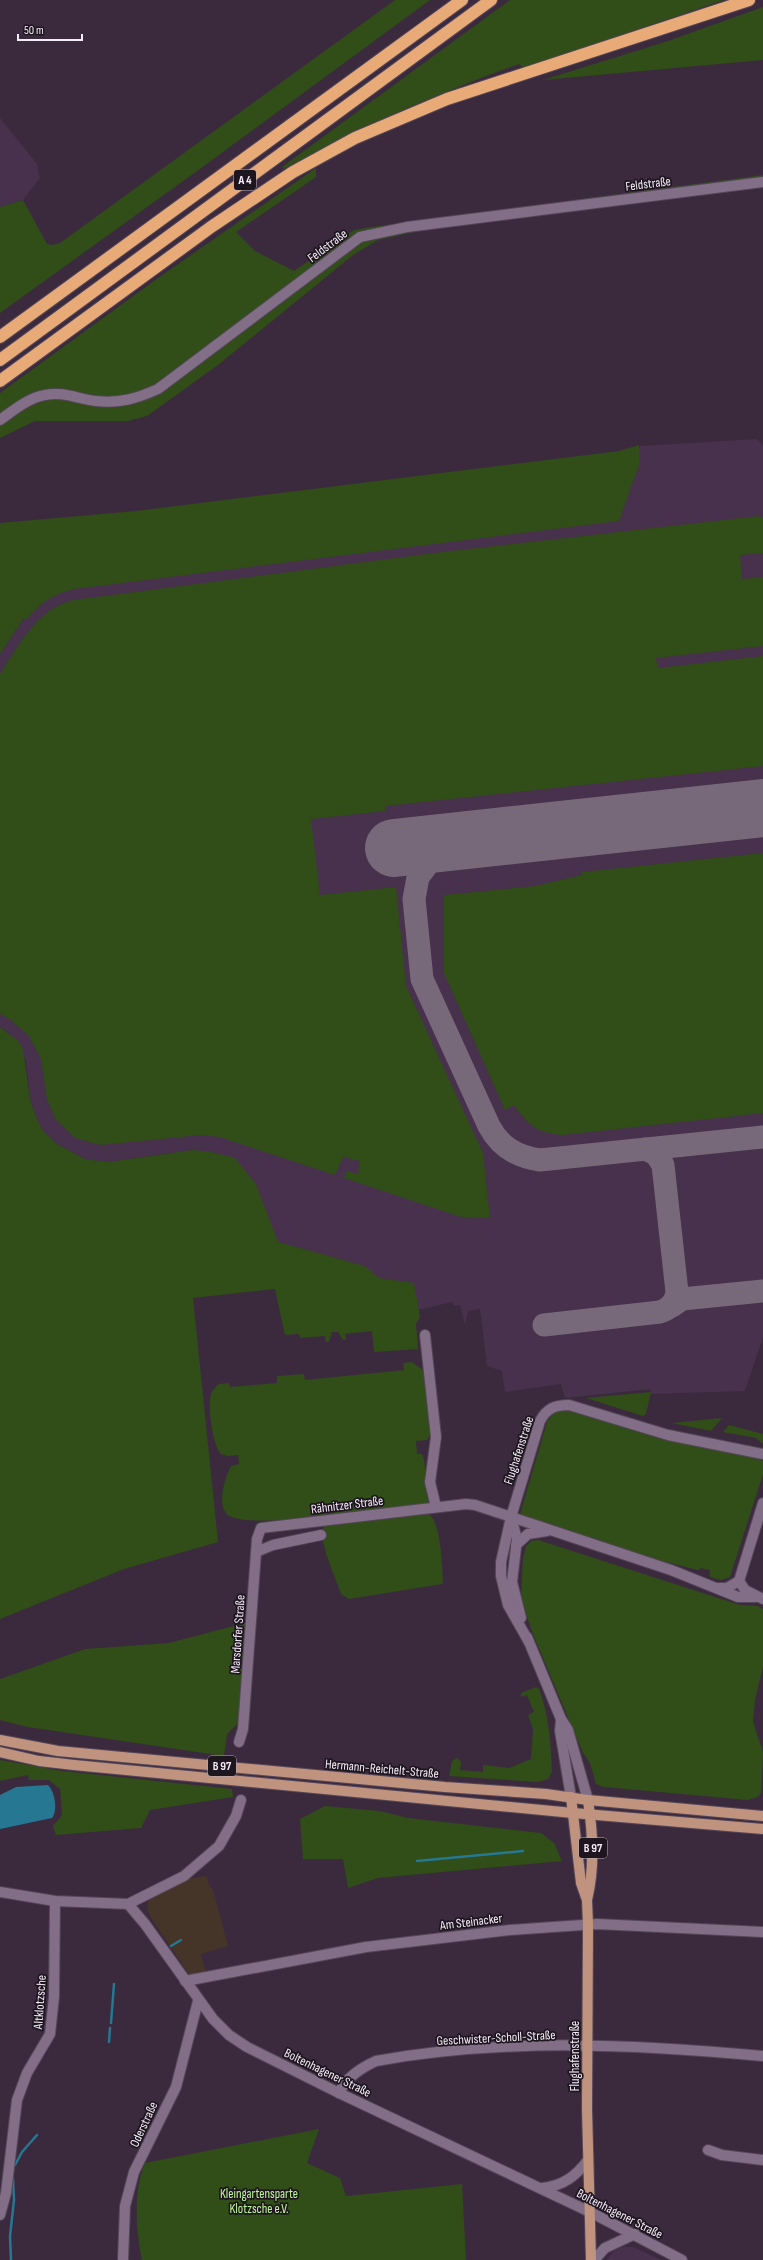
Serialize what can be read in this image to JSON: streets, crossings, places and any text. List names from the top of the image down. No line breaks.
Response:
{"streets":{"highway":["A 4"],"main road":["Flughafenstraße","B 97","Hermann-Reichelt-Straße"],"street":["Feldstraße","Rähnitzer Straße","Marsdorfer Straße","Am Steinacker","Altklotzsche","Geschwister-Scholl-Straße","Boltenhagener Straße","Oderstraße"]},"crossings":[["Flughafenstraße","Rähnitzer Straße"],["Flughafenstraße","B 97"],["Flughafenstraße","Hermann-Reichelt-Straße"],["Flughafenstraße","Am Steinacker"],["Flughafenstraße","Geschwister-Scholl-Straße"],["Flughafenstraße","Boltenhagener Straße"],["Rähnitzer Straße","Marsdorfer Straße"],["B 97","Boltenhagener Straße"],["Am Steinacker","Boltenhagener Straße"],["Geschwister-Scholl-Straße","Boltenhagener Straße"],["Boltenhagener Straße","Oderstraße"]],"parks":["Kleingartensparte Klotzsche e.V."],"scale_bar":"50 m"}
